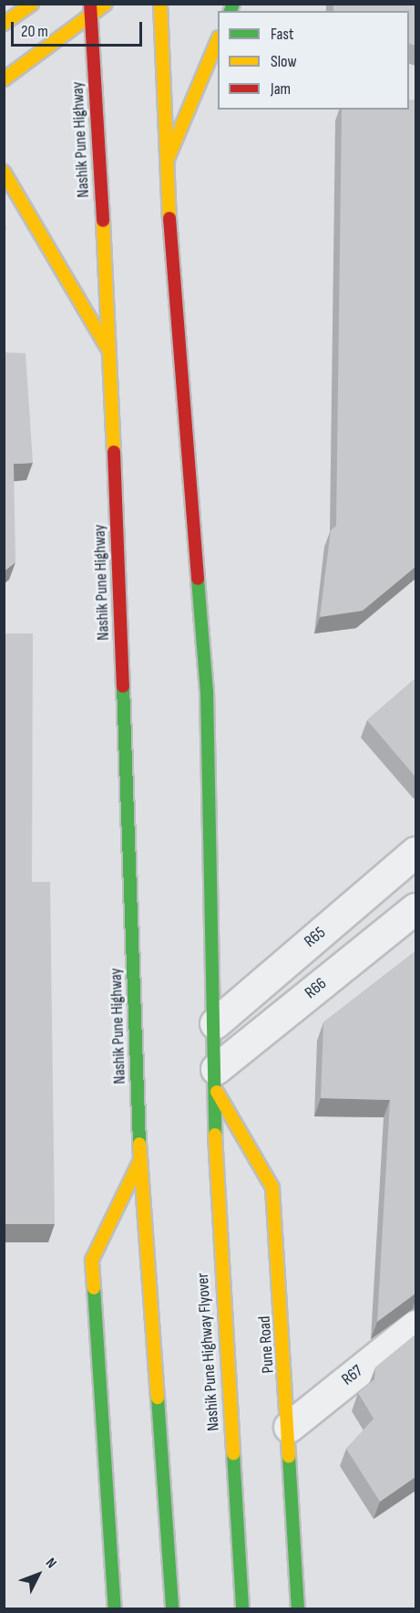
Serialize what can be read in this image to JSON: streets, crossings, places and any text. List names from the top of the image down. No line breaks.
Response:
{"streets":{"main road":["Nashik Pune Highway","Pune Road","Nashik Pune Highway Flyover"],"street":["R65","R66","R67"]},"crossings":[["R66","Pune Road"],["R66","Nashik Pune Highway Flyover"],["Pune Road","Nashik Pune Highway Flyover"],["Pune Road","R67"]],"legend":["Fast","Slow","Jam"],"scale_bar":"20 m","north":"top right"}
